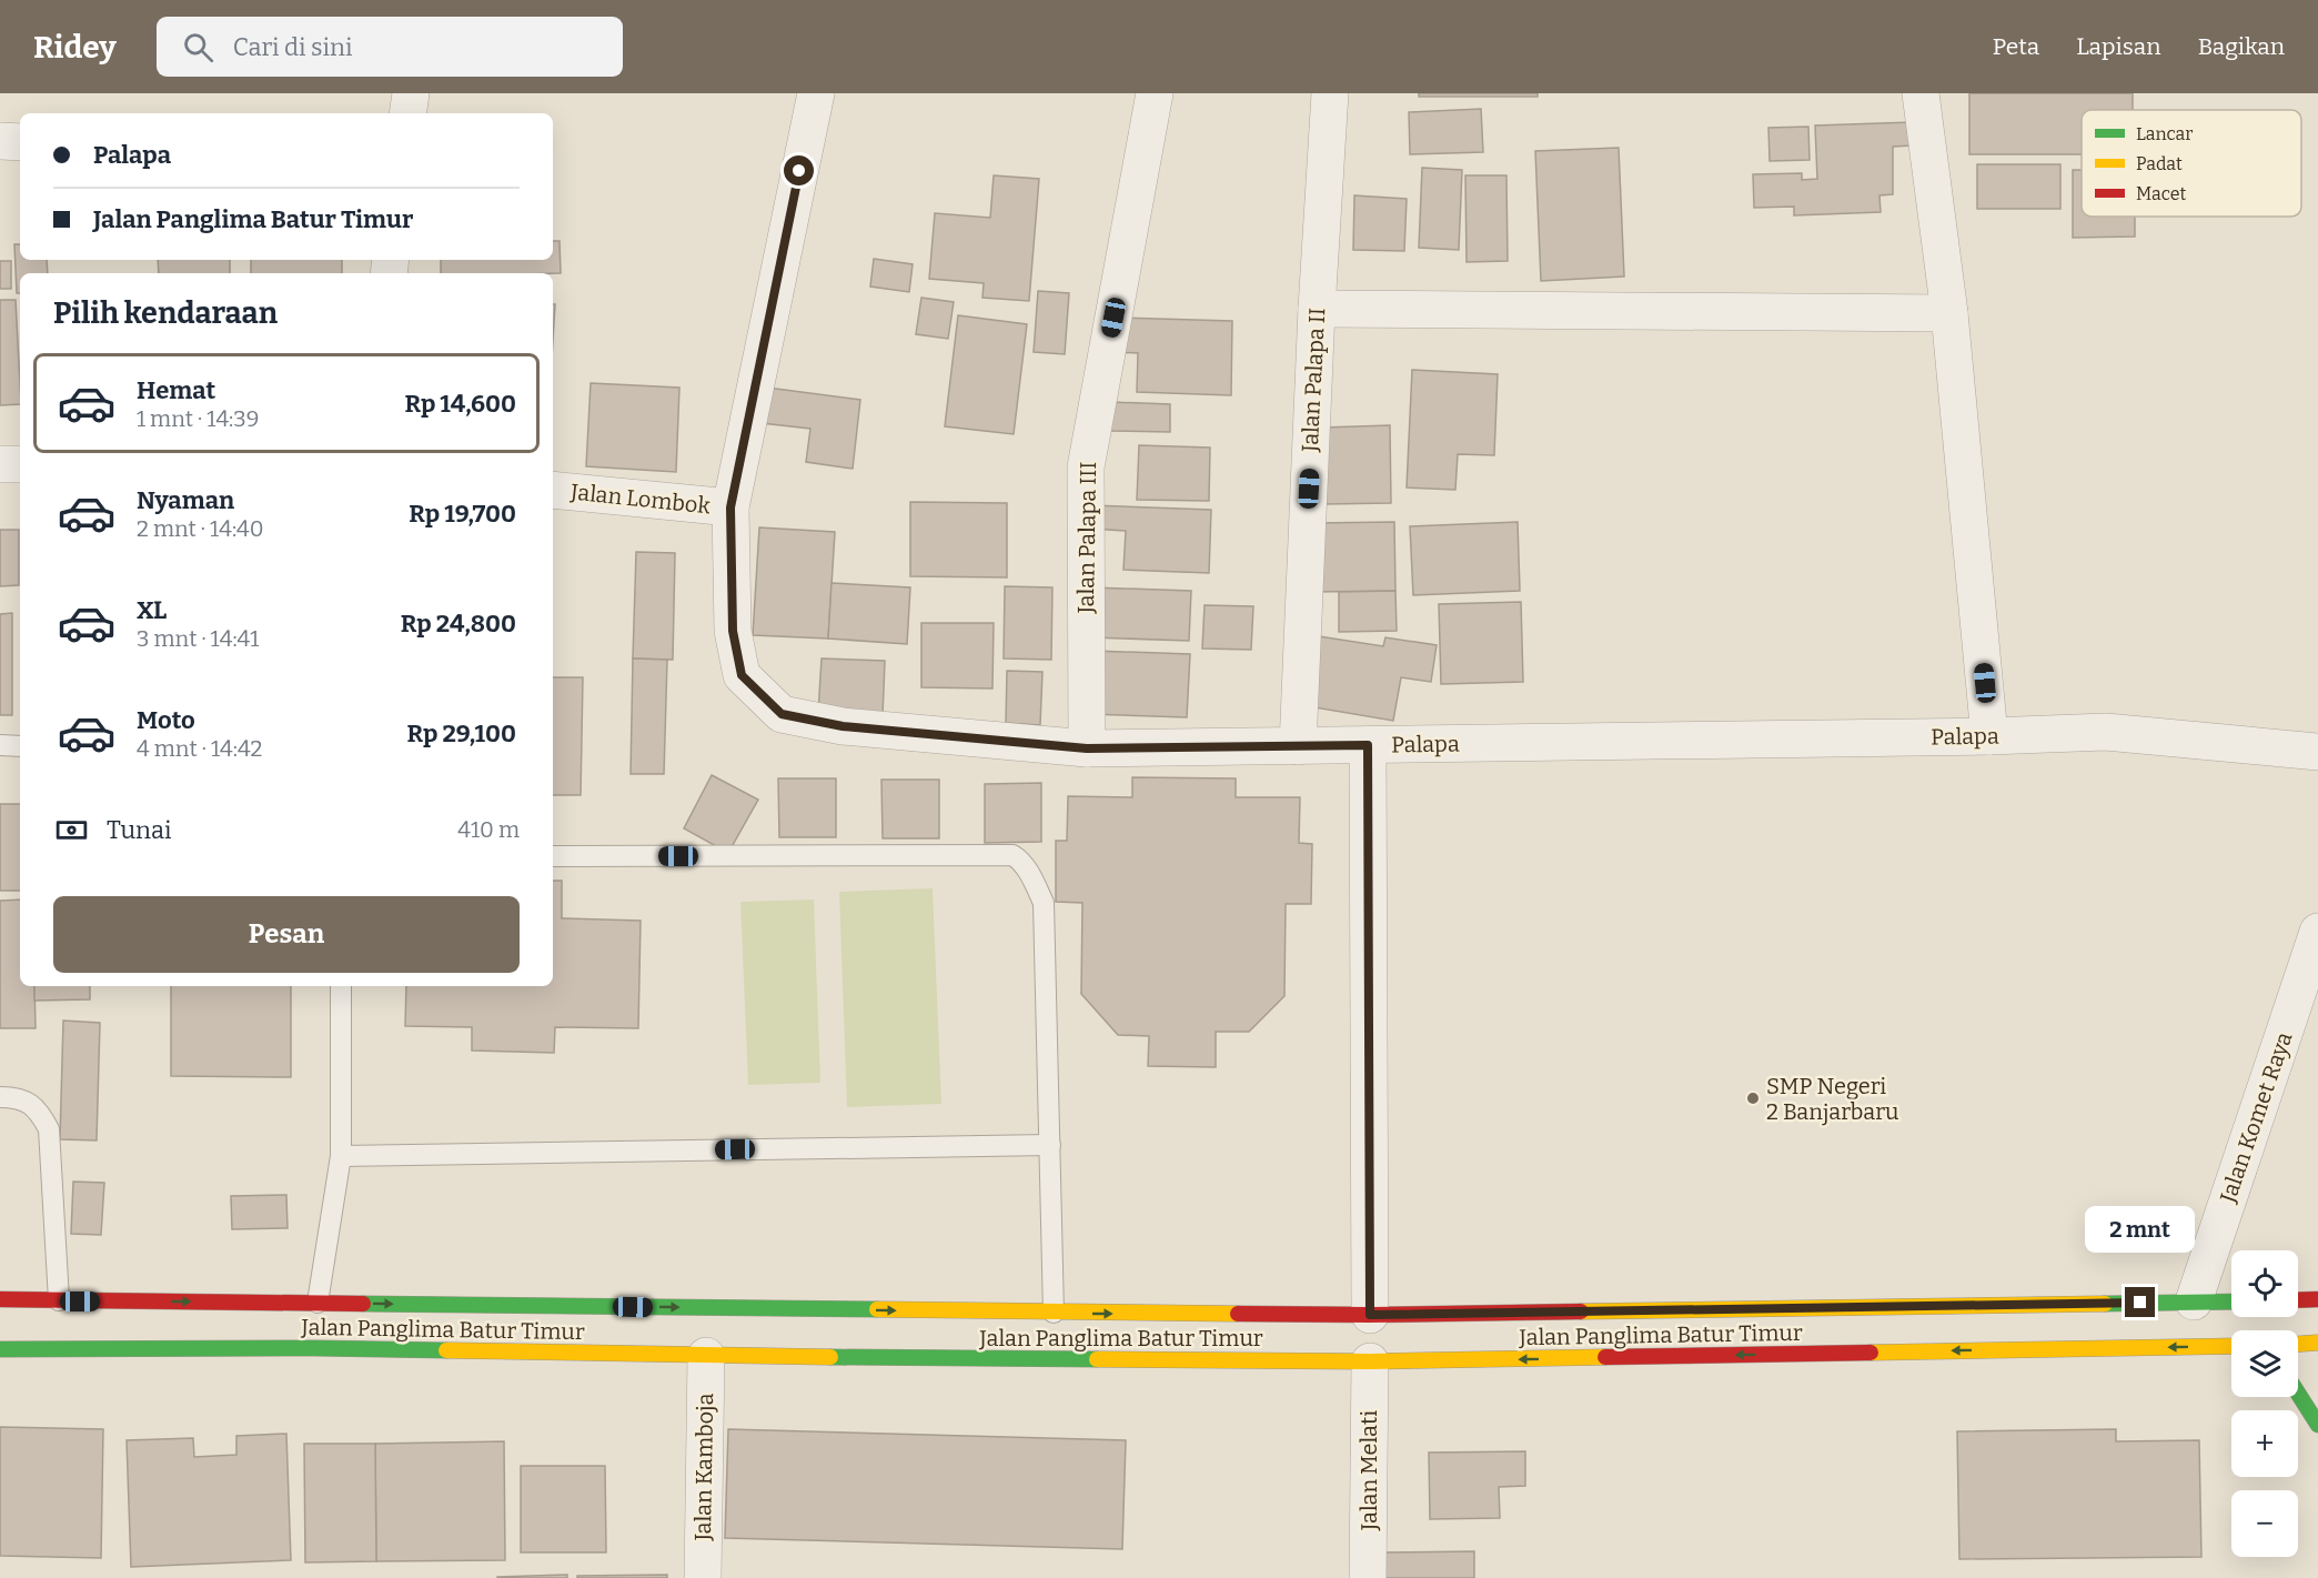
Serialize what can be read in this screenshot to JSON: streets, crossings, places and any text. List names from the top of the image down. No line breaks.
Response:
{"streets":{"main road":["Jalan Panglima Batur Timur"],"street":["Jalan Palapa II","Jalan Lombok","Jalan Palapa III","Palapa","Jalan Komet Raya","Jalan Kamboja","Jalan Melati"]},"crossings":[["Jalan Palapa II","Palapa"],["Jalan Lombok","Palapa"],["Jalan Palapa III","Palapa"],["Jalan Komet Raya","Jalan Panglima Batur Timur"],["Jalan Panglima Batur Timur","Jalan Kamboja"],["Jalan Panglima Batur Timur","Jalan Melati"]],"places":["SMP Negeri 2 Banjarbaru"],"legend":["Lancar","Padat","Macet"],"page":{"header":"Ridey","search":"Cari di sini","nav":["Peta","Lapisan","Bagikan"],"banner":["Palapa","Jalan Panglima Batur Timur"],"heading":"Pilih kendaraan","list":[{"name":"Hemat","note":"1 mnt · 14:39","value":"Rp 14,600"},{"name":"Nyaman","note":"2 mnt · 14:40","value":"Rp 19,700"},{"name":"XL","note":"3 mnt · 14:41","value":"Rp 24,800"},{"name":"Moto","note":"4 mnt · 14:42","value":"Rp 29,100"}],"pay":["Tunai","410 m"],"buttons":"Pesan","bubble":"2 mnt","map_buttons":["+","−"]}}
